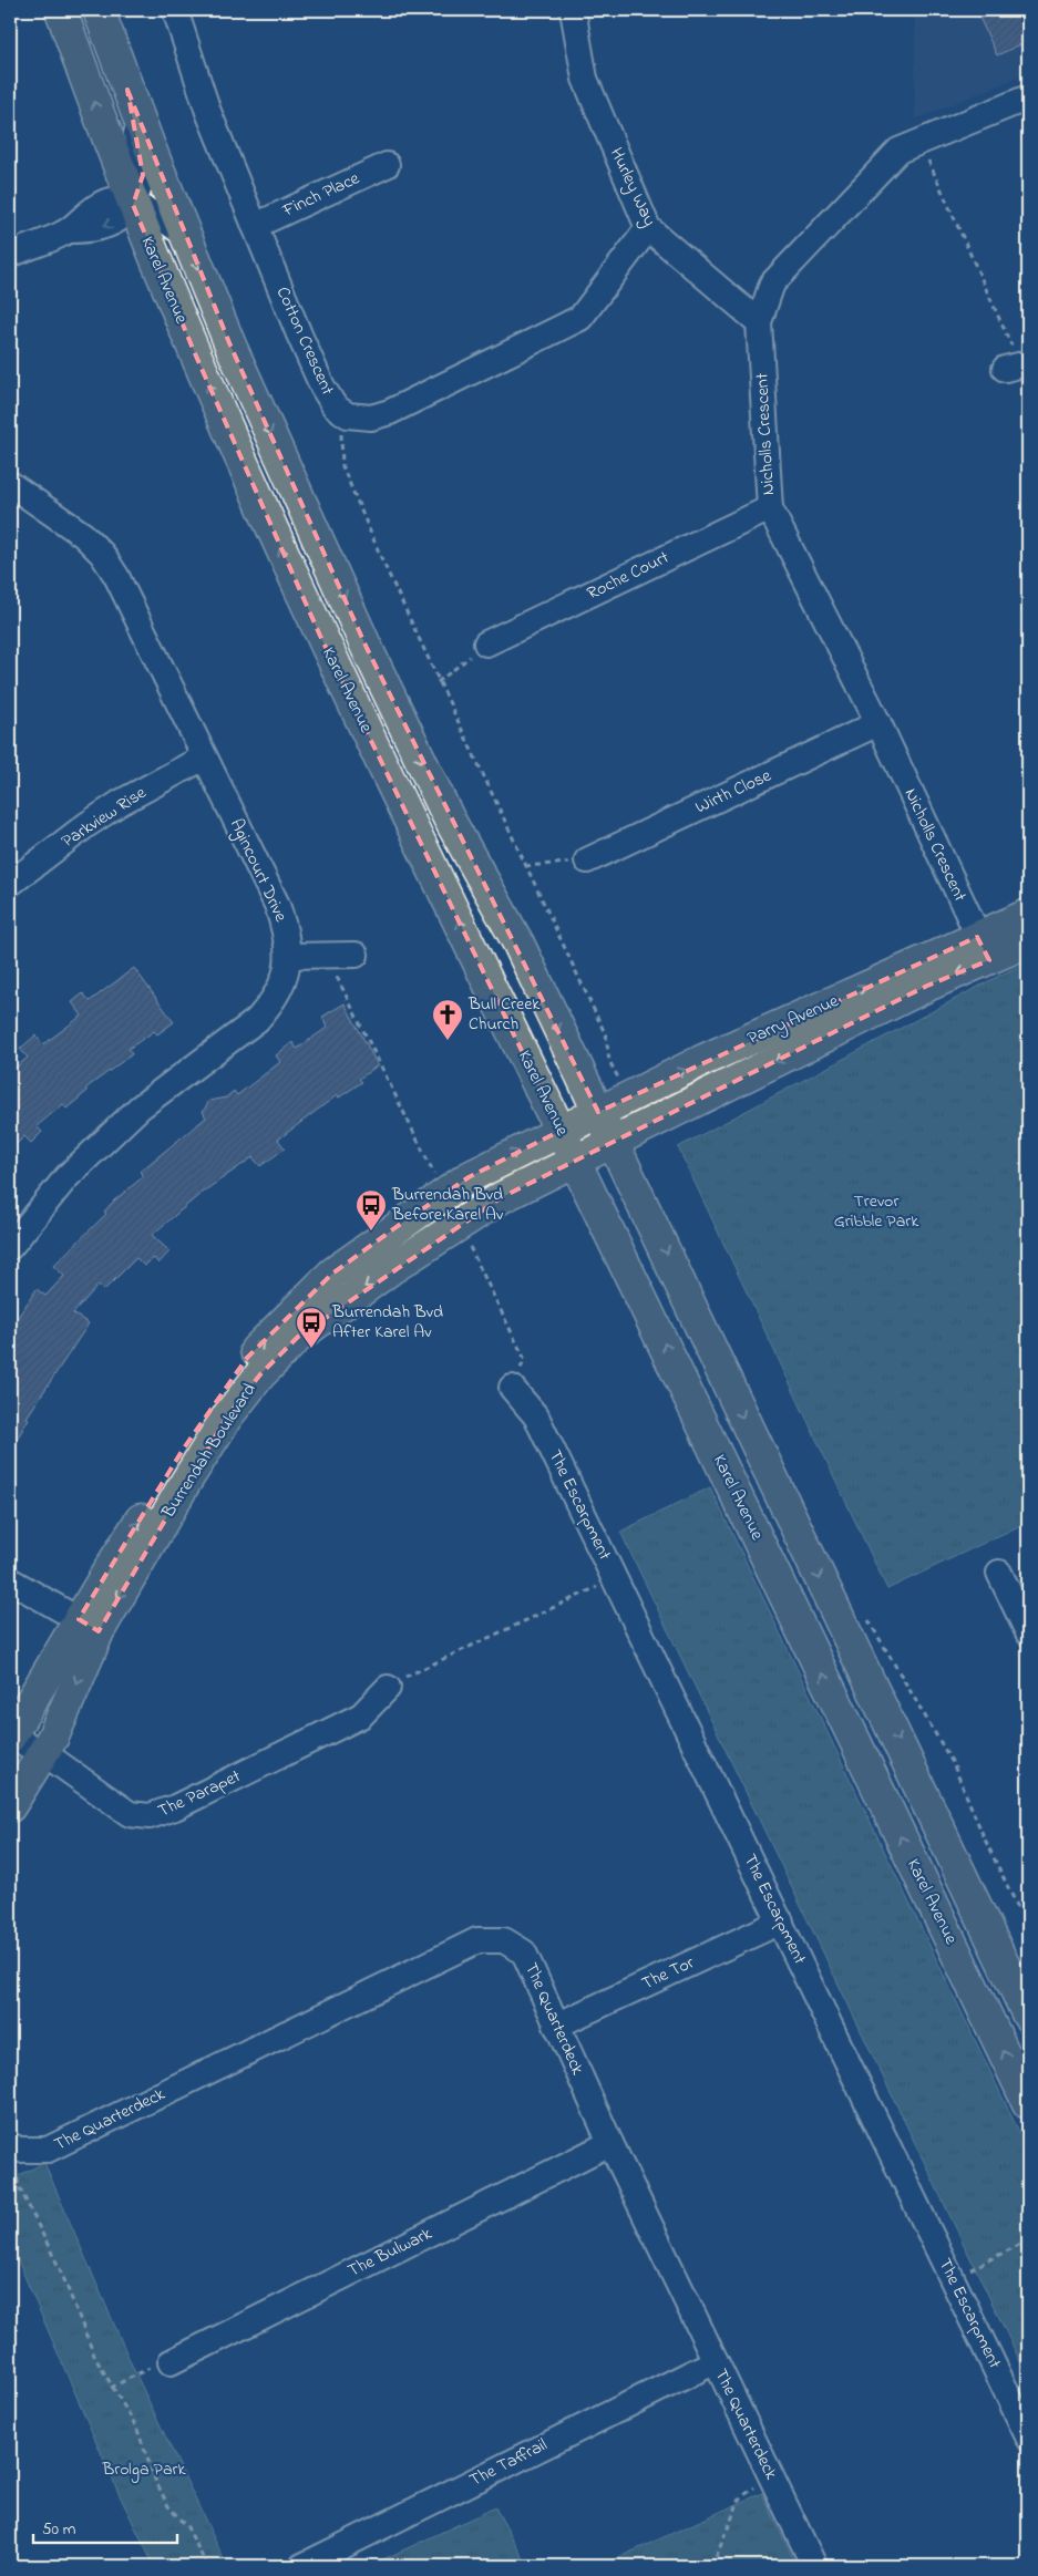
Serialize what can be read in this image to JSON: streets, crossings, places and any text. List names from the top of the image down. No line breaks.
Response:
{"streets":{"main road":["Karel Avenue","Parry Avenue","Burrendah Boulevard"],"street":["Hurley Way","Finch Place","Cotton Crescent","Nicholls Crescent","Roche Court","Wirth Close","Parkview Rise","Agincourt Drive","The Escarpment","The Parapet","The Tor","The Quarterdeck","The Bulwark","The Taffrail"]},"crossings":[["Hurley Way","Nicholls Crescent"],["Finch Place","Cotton Crescent"],["Karel Avenue","Parry Avenue"],["Karel Avenue","Burrendah Boulevard"],["Nicholls Crescent","Roche Court"],["Nicholls Crescent","Wirth Close"],["Nicholls Crescent","Parry Avenue"],["Parkview Rise","Agincourt Drive"],["Parry Avenue","Burrendah Boulevard"],["Burrendah Boulevard","The Parapet"],["The Escarpment","The Tor"],["The Tor","The Quarterdeck"],["The Quarterdeck","The Bulwark"],["The Quarterdeck","The Taffrail"]],"parks":["Trevor Gribble Park","Brolga Park"],"places":{"church":["Bull Creek Church"],"bus stop":["Burrendah Bvd Before Karel Av","Burrendah Bvd After Karel Av"]},"scale_bar":"50 m"}
